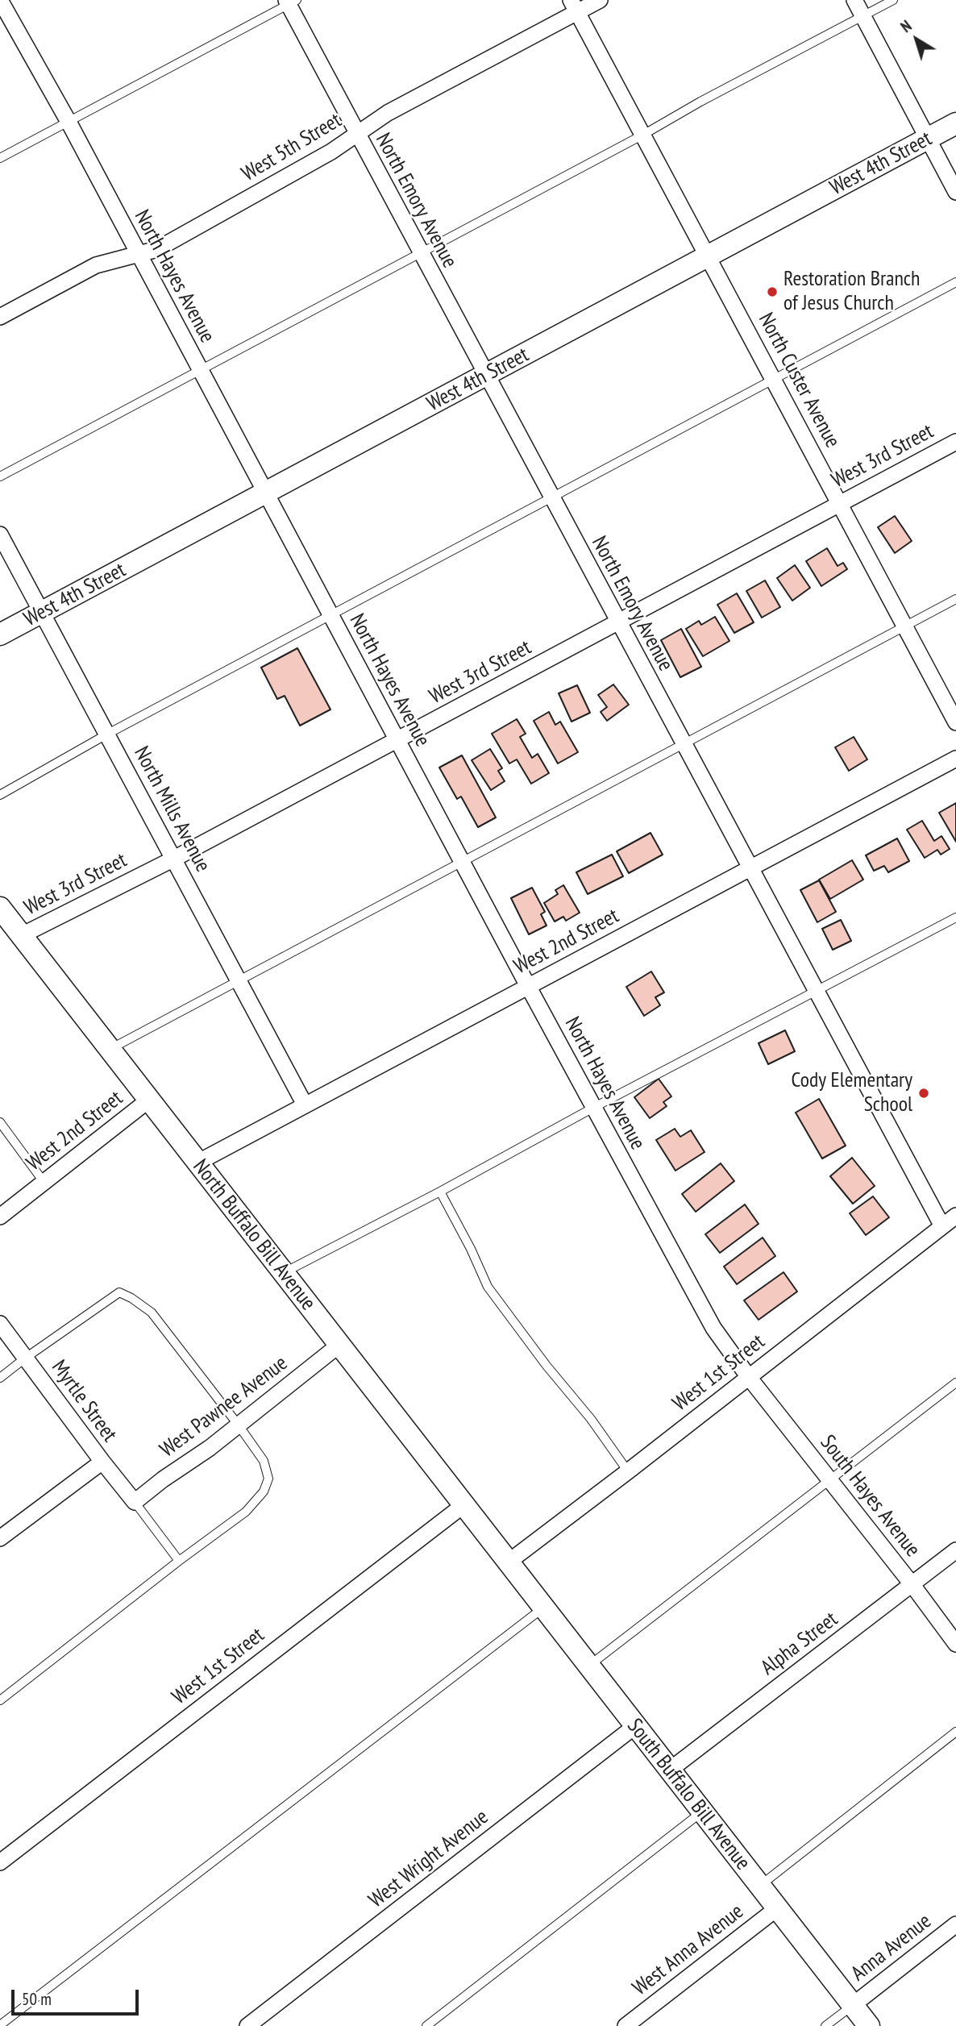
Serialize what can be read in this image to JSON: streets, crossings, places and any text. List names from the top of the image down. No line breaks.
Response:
{"streets":{"main road":["West 4th Street","North Buffalo Bill Avenue","South Buffalo Bill Avenue"],"street":["West 5th Street","North Emory Avenue","North Hayes Avenue","North Custer Avenue","West 3rd Street","North Mills Avenue","West 2nd Street","West 1st Street","Myrtle Street","West Pawnee Avenue","South Hayes Avenue","Alpha Street","West Wright Avenue","Anna Avenue","West Anna Avenue"]},"crossings":[["West 5th Street","North Emory Avenue"],["West 5th Street","North Hayes Avenue"],["West 5th Street","North Custer Avenue"],["West 4th Street","North Emory Avenue"],["West 4th Street","North Hayes Avenue"],["West 4th Street","North Custer Avenue"],["West 4th Street","North Mills Avenue"],["North Emory Avenue","West 3rd Street"],["North Emory Avenue","West 2nd Street"],["North Emory Avenue","West 1st Street"],["North Hayes Avenue","West 3rd Street"],["North Hayes Avenue","West 2nd Street"],["North Hayes Avenue","West 1st Street"],["North Hayes Avenue","South Hayes Avenue"],["North Custer Avenue","West 3rd Street"],["West 3rd Street","North Mills Avenue"],["West 3rd Street","North Buffalo Bill Avenue"],["North Mills Avenue","West 2nd Street"],["West 2nd Street","North Buffalo Bill Avenue"],["North Buffalo Bill Avenue","West 1st Street"],["North Buffalo Bill Avenue","West Pawnee Avenue"],["North Buffalo Bill Avenue","South Buffalo Bill Avenue"],["West 1st Street","South Hayes Avenue"],["West 1st Street","South Buffalo Bill Avenue"],["Myrtle Street","West Pawnee Avenue"],["South Hayes Avenue","Alpha Street"],["Alpha Street","South Buffalo Bill Avenue"],["South Buffalo Bill Avenue","West Wright Avenue"],["South Buffalo Bill Avenue","Anna Avenue"],["South Buffalo Bill Avenue","West Anna Avenue"]],"places":["Restoration Branch of Jesus Church","Cody Elementary School"],"scale_bar":"50 m","north":"top left"}
